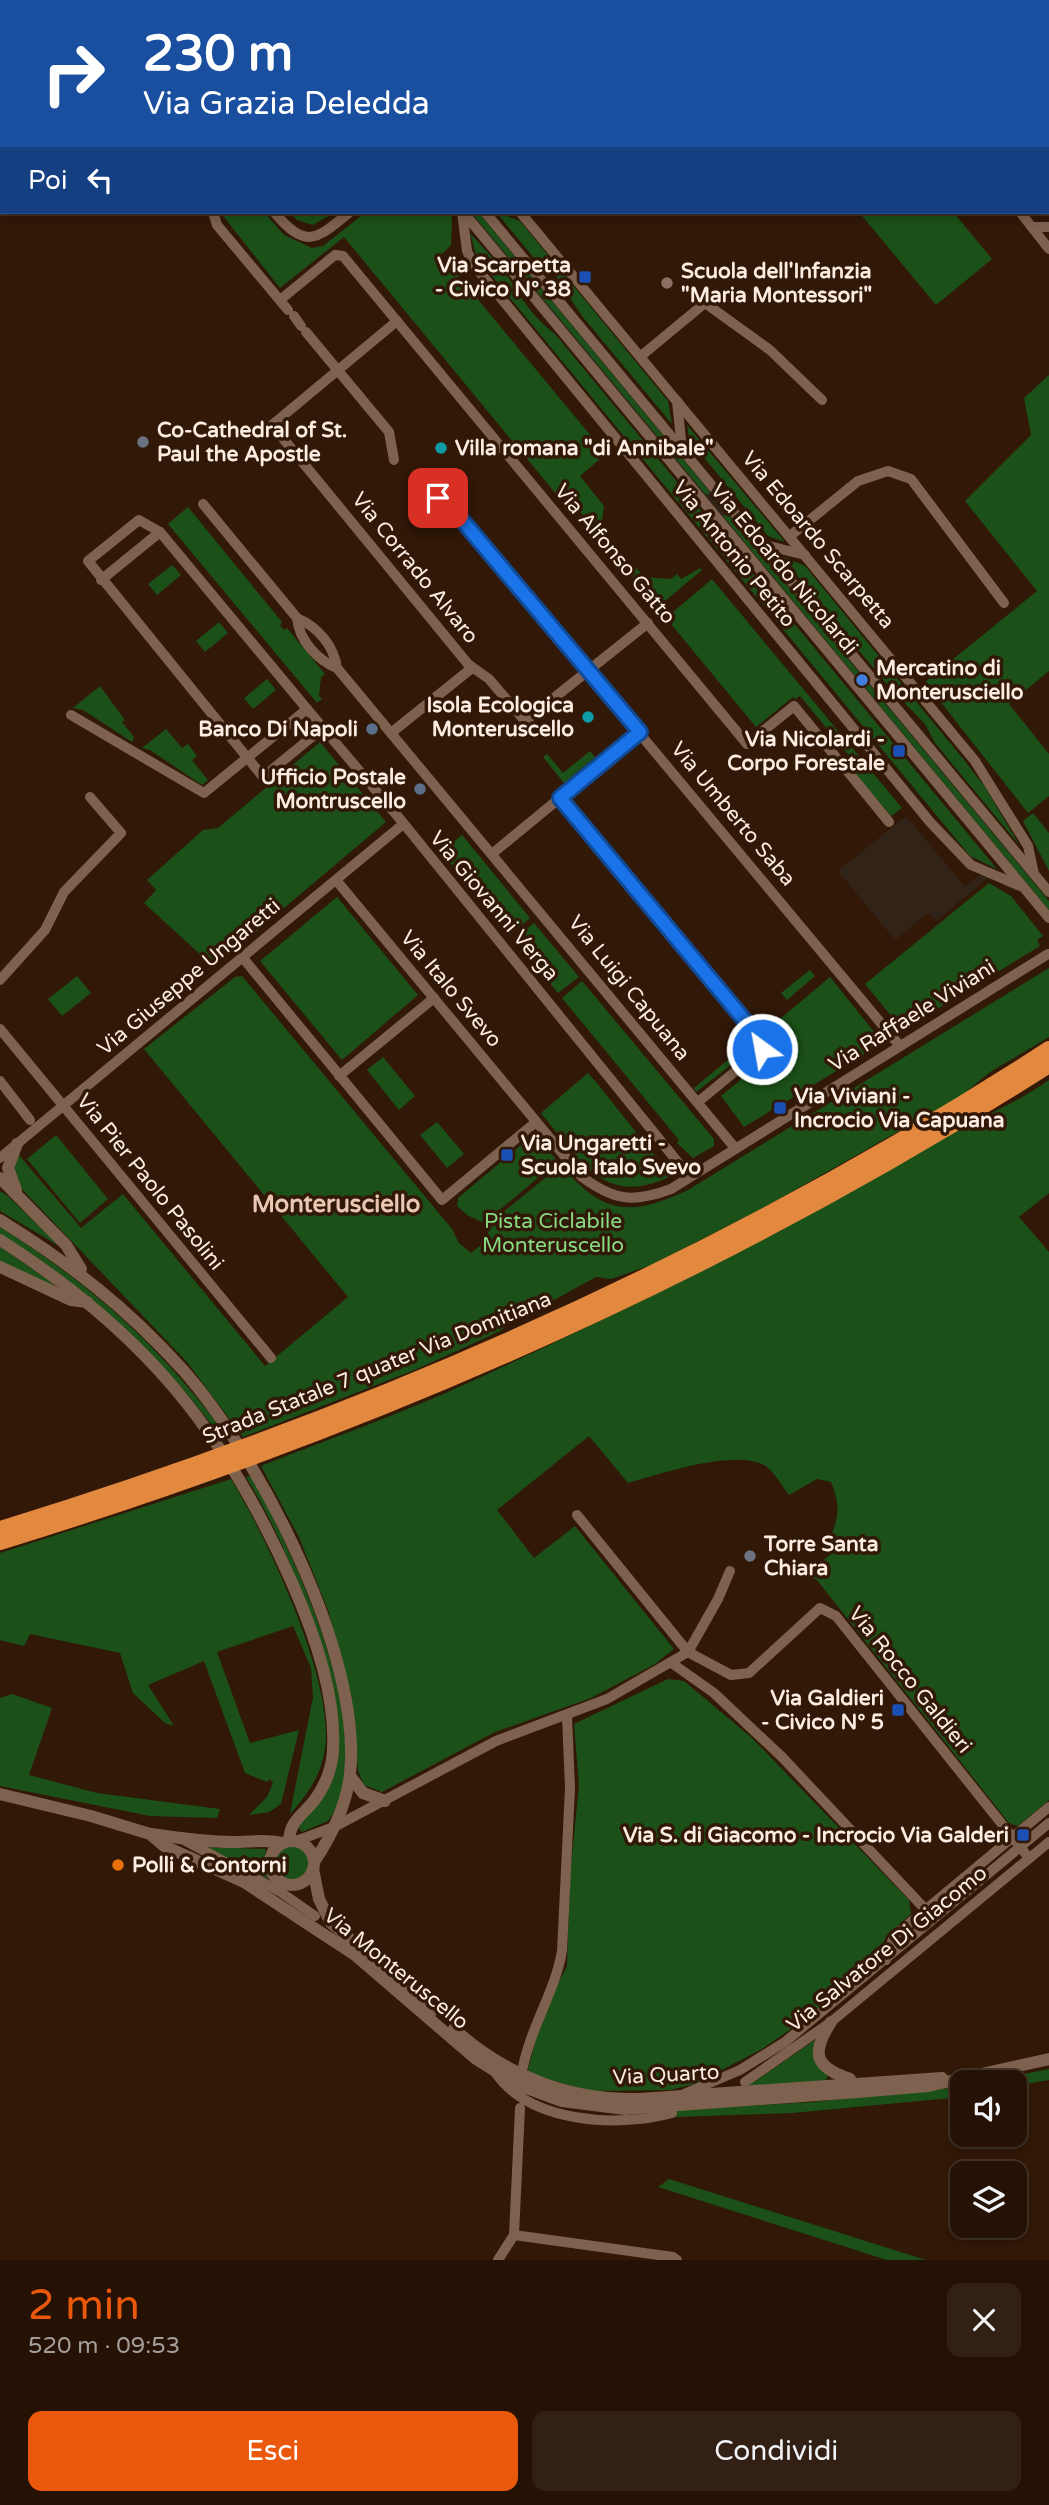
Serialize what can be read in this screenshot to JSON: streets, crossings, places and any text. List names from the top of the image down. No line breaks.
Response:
{"streets":{"highway":["Strada Statale 7 quater Via Domitiana"],"street":["Via Edoardo Scarpetta","Via Alfonso Gatto","Via Antonio Petito","Via Corrado Alvaro","Via Edoardo Nicolardi","Via Umberto Saba","Via Giovanni Verga","Via Giuseppe Ungaretti","Via Luigi Capuana","Via Italo Svevo","Via Raffaele Viviani","Via Pier Paolo Pasolini","Via Rocco Galdieri","Via Salvatore Di Giacomo","Via Monteruscello","Via Quarto"]},"crossings":[["Via Edoardo Scarpetta","Via Edoardo Nicolardi"],["Via Alfonso Gatto","Via Corrado Alvaro"],["Via Antonio Petito","Via Edoardo Nicolardi"],["Via Corrado Alvaro","Via Umberto Saba"],["Via Corrado Alvaro","Via Luigi Capuana"],["Via Umberto Saba","Via Raffaele Viviani"],["Via Giovanni Verga","Via Giuseppe Ungaretti"],["Via Giovanni Verga","Via Italo Svevo"],["Via Giovanni Verga","Via Raffaele Viviani"],["Via Giuseppe Ungaretti","Via Italo Svevo"],["Via Giuseppe Ungaretti","Via Pier Paolo Pasolini"],["Via Luigi Capuana","Via Raffaele Viviani"],["Via Italo Svevo","Via Raffaele Viviani"],["Via Rocco Galdieri","Via Salvatore Di Giacomo"],["Via Salvatore Di Giacomo","Via Quarto"],["Via Monteruscello","Via Quarto"]],"districts":["Monterusciello"],"parks":["Pista Ciclabile Monteruscello"],"places":{"transit":["Via Scarpetta - Civico N° 38","Via Nicolardi - Corpo Forestale","Via Viviani - Incrocio Via Capuana","Via Ungaretti - Scuola Italo Svevo","Via Galdieri - Civico N° 5","Via S. di Giacomo - Incrocio Via Galderi"],"other":["Scuola dell'Infanzia \"Maria Montessori\"","Co-Cathedral of St. Paul the Apostle","Villa romana \"di Annibale\"","Mercatino di Monterusciello","Isola Ecologica Monteruscello","Banco Di Napoli","Ufficio Postale Montruscello","Torre Santa Chiara","Polli & Contorni"]},"page":{"turn":["230 m","Via Grazia Deledda"],"then":"Poi","heading":["2 min","520 m · 09:53"],"buttons":["Esci","Condividi"]}}
